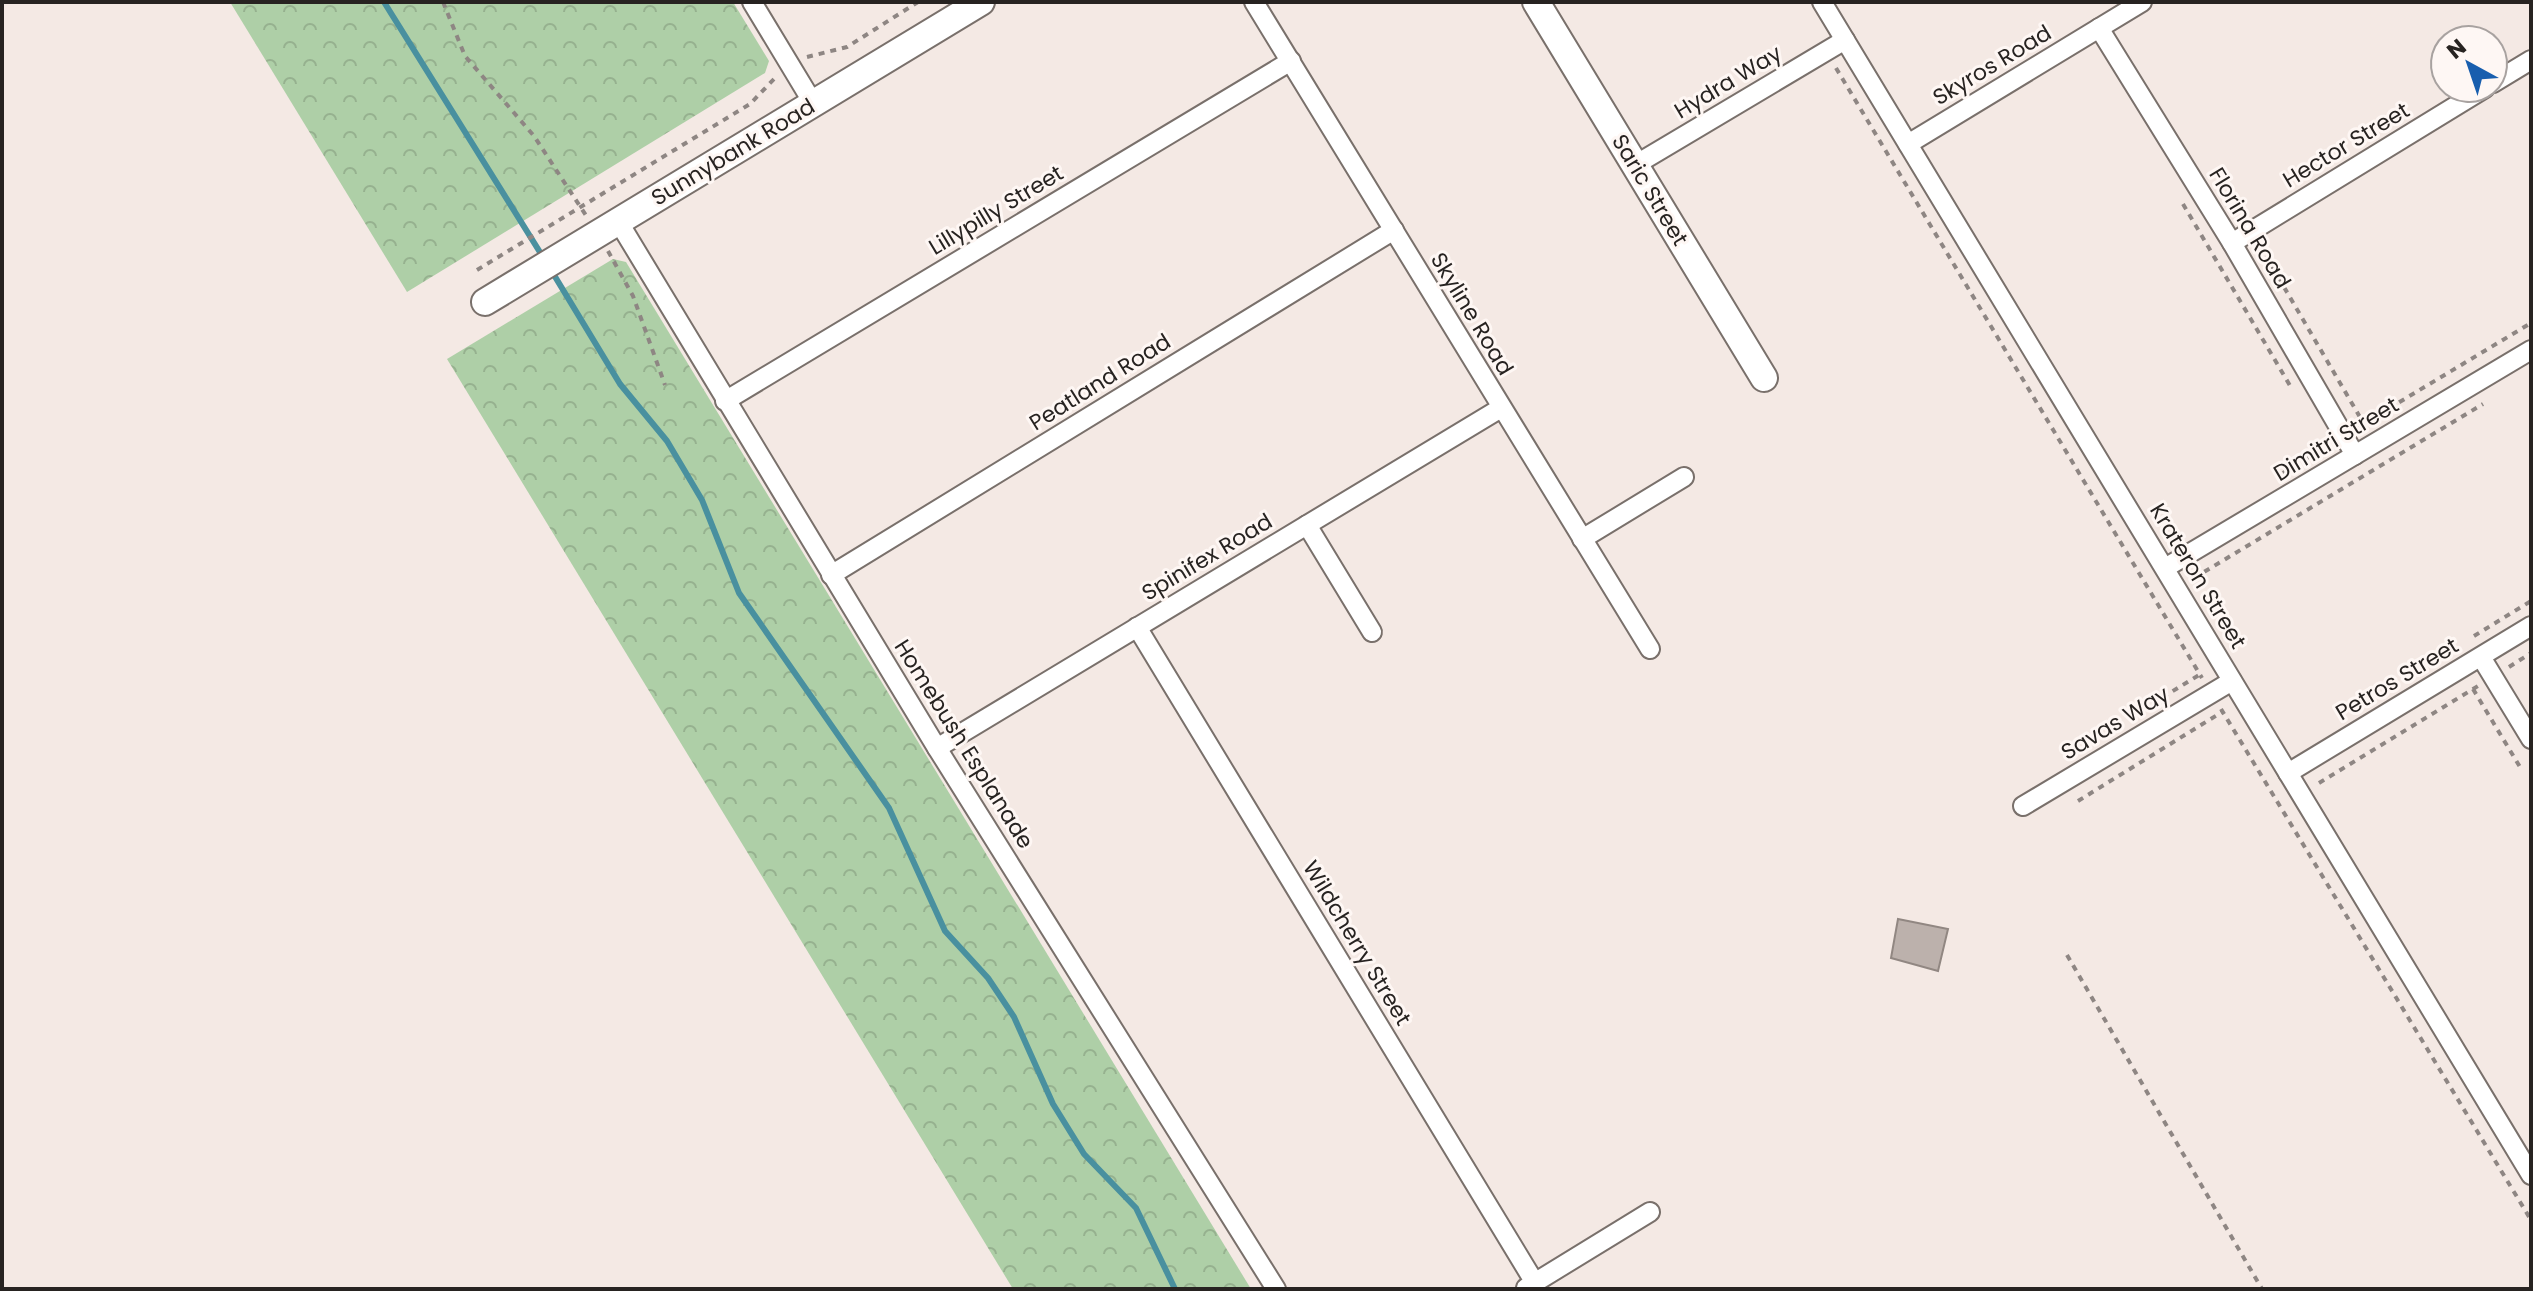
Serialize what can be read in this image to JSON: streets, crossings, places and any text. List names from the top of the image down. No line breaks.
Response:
{"streets":{"street":["Skyros Road","Hydra Way","Hector Street","Sunnybank Road","Saric Street","Lillypilly Street","Florina Road","Skyline Road","Peatland Road","Dimitri Street","Spinifex Road","Krateron Street","Petros Street","Savas Way","Homebush Esplanade","Wildcherry Street"]},"crossings":[["Skyros Road","Florina Road"],["Skyros Road","Krateron Street"],["Hydra Way","Saric Street"],["Hydra Way","Krateron Street"],["Hector Street","Florina Road"],["Sunnybank Road","Homebush Esplanade"],["Lillypilly Street","Skyline Road"],["Lillypilly Street","Homebush Esplanade"],["Florina Road","Dimitri Street"],["Skyline Road","Peatland Road"],["Skyline Road","Spinifex Road"],["Peatland Road","Homebush Esplanade"],["Dimitri Street","Krateron Street"],["Spinifex Road","Homebush Esplanade"],["Spinifex Road","Wildcherry Street"],["Krateron Street","Petros Street"],["Krateron Street","Savas Way"]],"north":"top left"}
